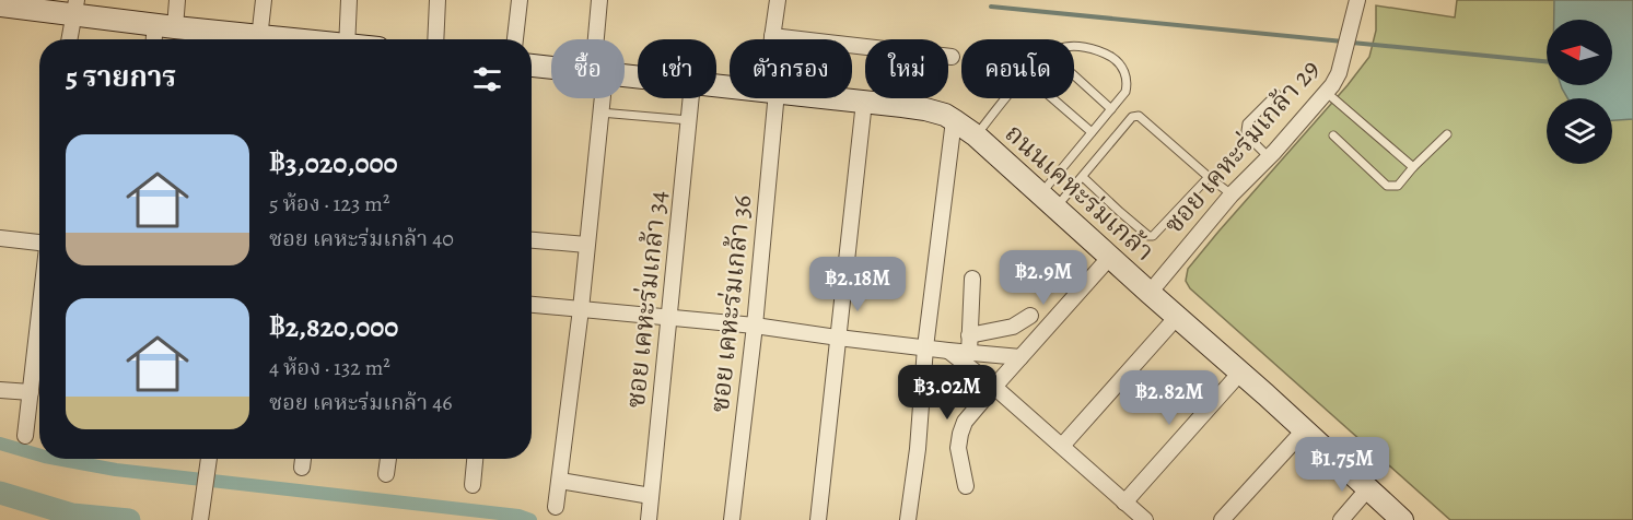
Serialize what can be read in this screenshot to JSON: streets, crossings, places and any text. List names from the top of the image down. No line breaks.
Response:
{"streets":{"street":["ซอย เคหะร่มเกล้า 29","ถนนเคหะร่มเกล้า","ซอย เคหะร่มเกล้า 34","ซอย เคหะร่มเกล้า 36"]},"crossings":[["ซอย เคหะร่มเกล้า 29","ถนนเคหะร่มเกล้า"]],"north":"left","page":{"chip":["ซื้อ","เช่า","ตัวกรอง","ใหม่","คอนโด"],"heading":"5 รายการ","list":[{"name":"฿3,020,000","note":"5 ห้อง · 123 m² · ซอย เคหะร่มเกล้า 40"},{"name":"฿2,820,000","note":"4 ห้อง · 132 m² · ซอย เคหะร่มเกล้า 46"}],"price":["฿2.9M","฿2.18M","฿3.02M","฿2.82M","฿1.75M"]}}
